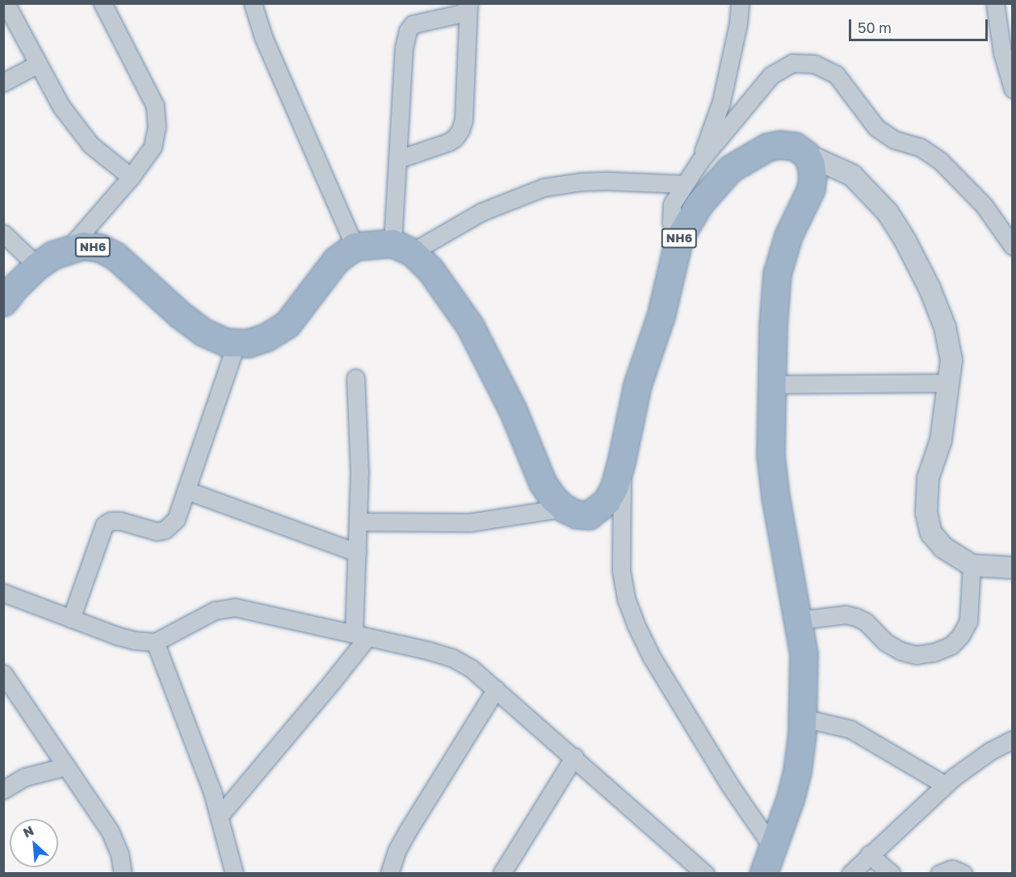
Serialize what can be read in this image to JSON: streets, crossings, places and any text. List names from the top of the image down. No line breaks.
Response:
{"streets":{"highway":["NH6"]},"scale_bar":"50 m","north":"top left"}
